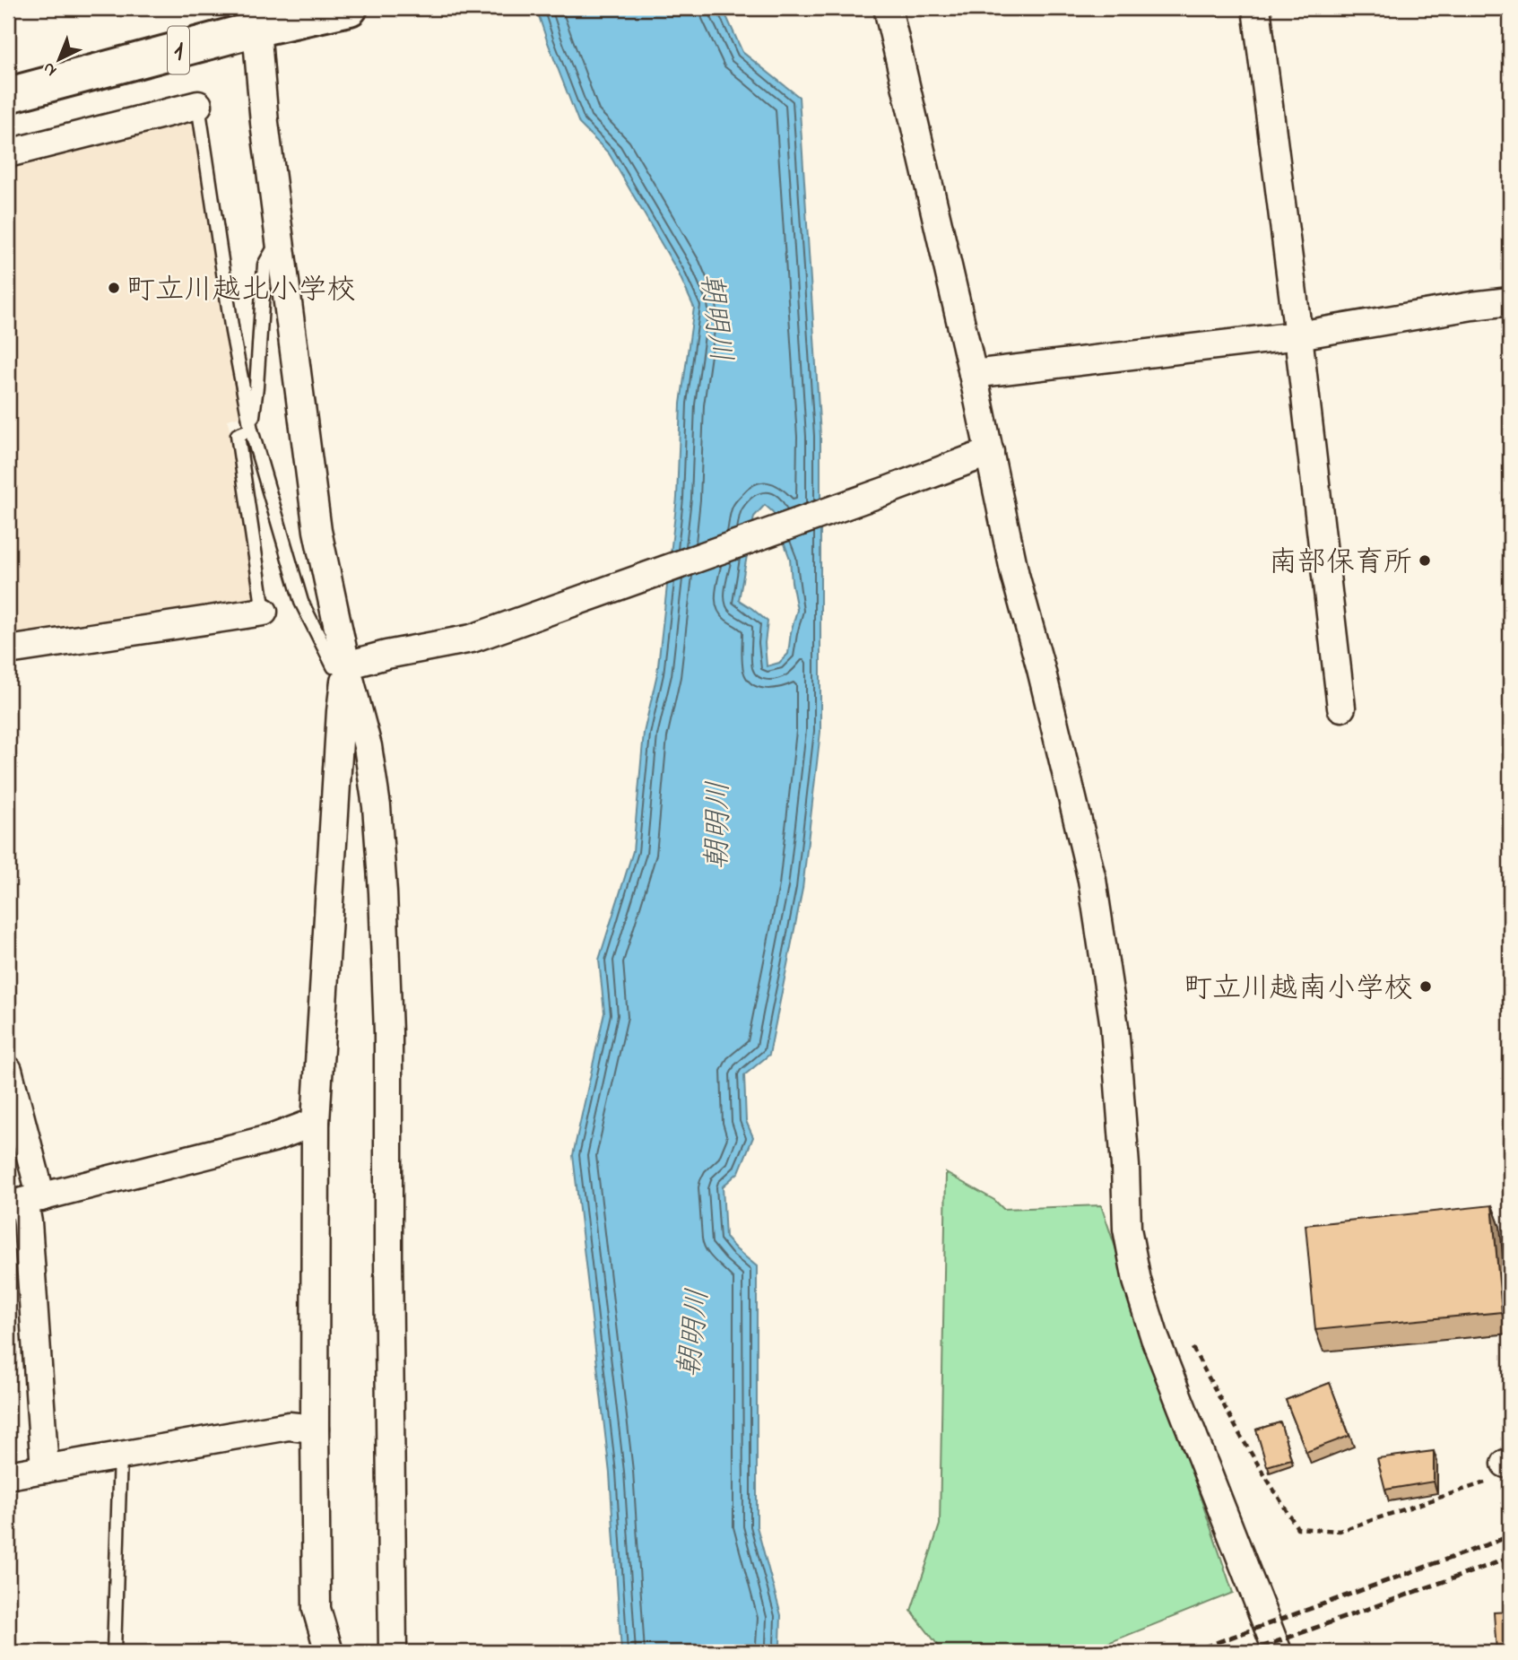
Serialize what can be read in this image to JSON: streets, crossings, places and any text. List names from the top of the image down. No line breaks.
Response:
{"streets":{"highway":["1"]},"water":["朝明川"],"places":["町立川越北小学校","南部保育所","町立川越南小学校"],"north":"bottom left"}
